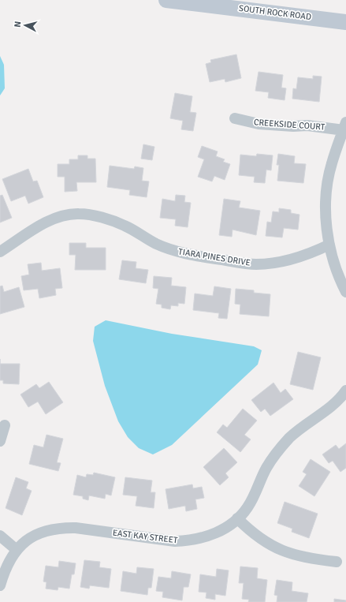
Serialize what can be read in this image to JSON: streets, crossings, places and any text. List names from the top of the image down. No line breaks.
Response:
{"streets":{"main road":["SOUTH ROCK ROAD"],"street":["CREEKSIDE COURT","TIARA PINES DRIVE","EAST KAY STREET"]},"north":"left"}
